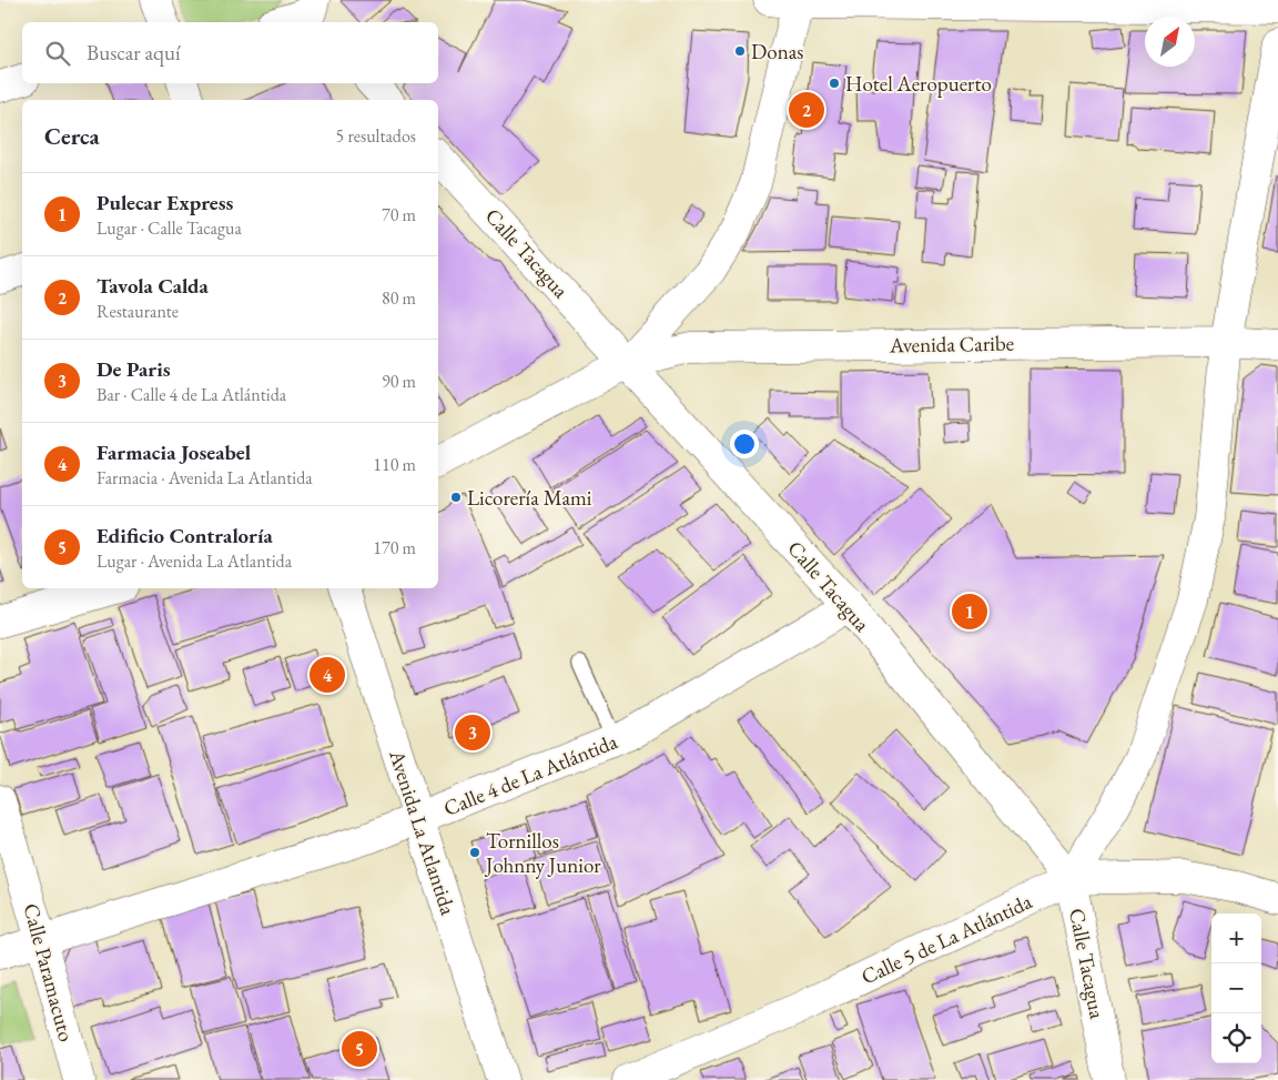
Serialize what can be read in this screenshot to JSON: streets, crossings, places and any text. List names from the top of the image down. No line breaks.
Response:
{"streets":{"street":["Calle Tacagua","Avenida Caribe","Calle 4 de La Atlántida","Avenida La Atlantida","Calle 5 de La Atlántida","Calle Paramacuto"]},"crossings":[["Calle Tacagua","Avenida Caribe"],["Calle Tacagua","Calle 4 de La Atlántida"],["Calle Tacagua","Calle 5 de La Atlántida"],["Calle 4 de La Atlántida","Avenida La Atlantida"],["Calle 4 de La Atlántida","Calle Paramacuto"]],"places":["Donas","Hotel Aeropuerto","Licorería Mami","Tornillos Johnny Junior"],"north":"top right","page":{"search":"Buscar aquí","pins":["2","1","4","3","5"],"heading":["Cerca","5 resultados"],"list":[{"mark":"1","name":"Pulecar Express","note":"Lugar · Calle Tacagua","value":"70 m"},{"mark":"2","name":"Tavola Calda","note":"Restaurante","value":"80 m"},{"mark":"3","name":"De Paris","note":"Bar · Calle 4 de La Atlántida","value":"90 m"},{"mark":"4","name":"Farmacia Joseabel","note":"Farmacia · Avenida La Atlantida","value":"110 m"},{"mark":"5","name":"Edificio Contraloría","note":"Lugar · Avenida La Atlantida","value":"170 m"}],"map_buttons":["+","−"]}}
